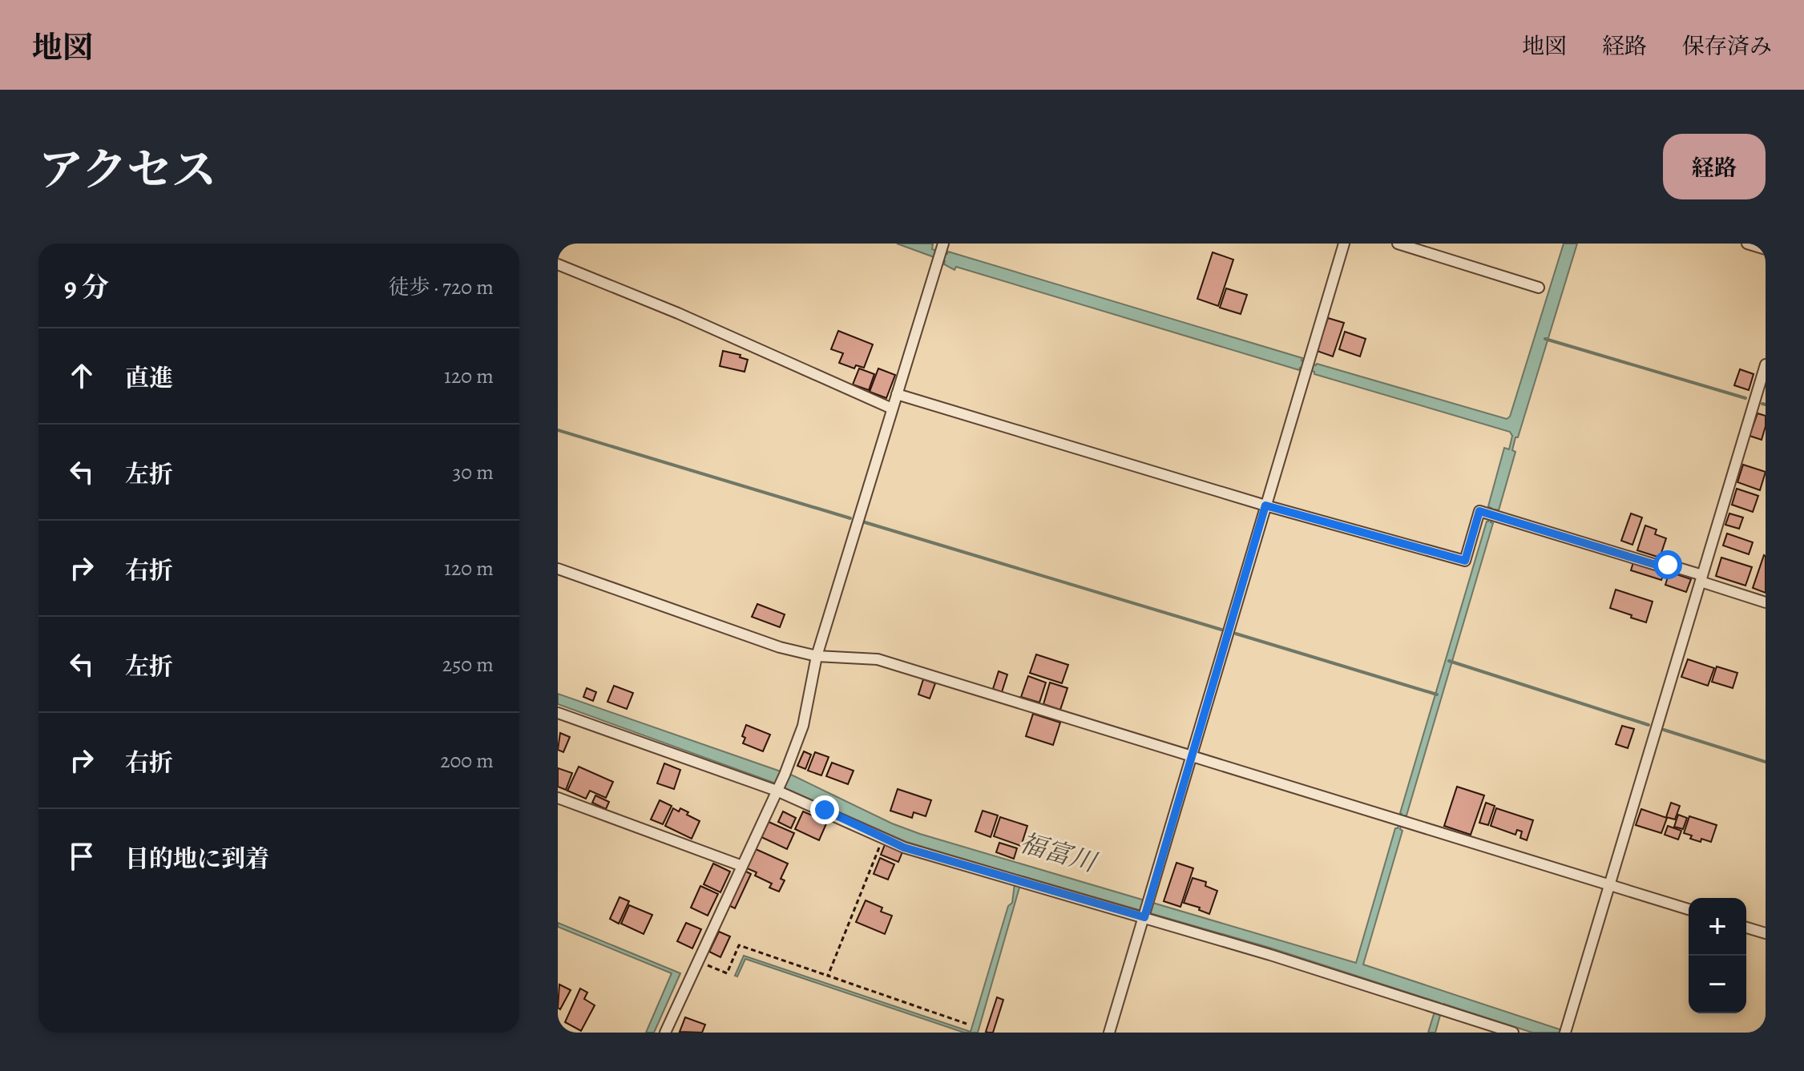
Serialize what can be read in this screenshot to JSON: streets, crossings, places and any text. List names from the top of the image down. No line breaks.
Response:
{"water":["福富川"],"page":{"header":"地図","nav":["地図","経路","保存済み"],"title":"アクセス","buttons":"経路","heading":["9 分","徒歩 · 720 m"],"list":[["直進","120 m"],["左折","30 m"],["右折","120 m"],["左折","250 m"],["右折","200 m"],"目的地に到着"],"map_buttons":["+","−"]}}
